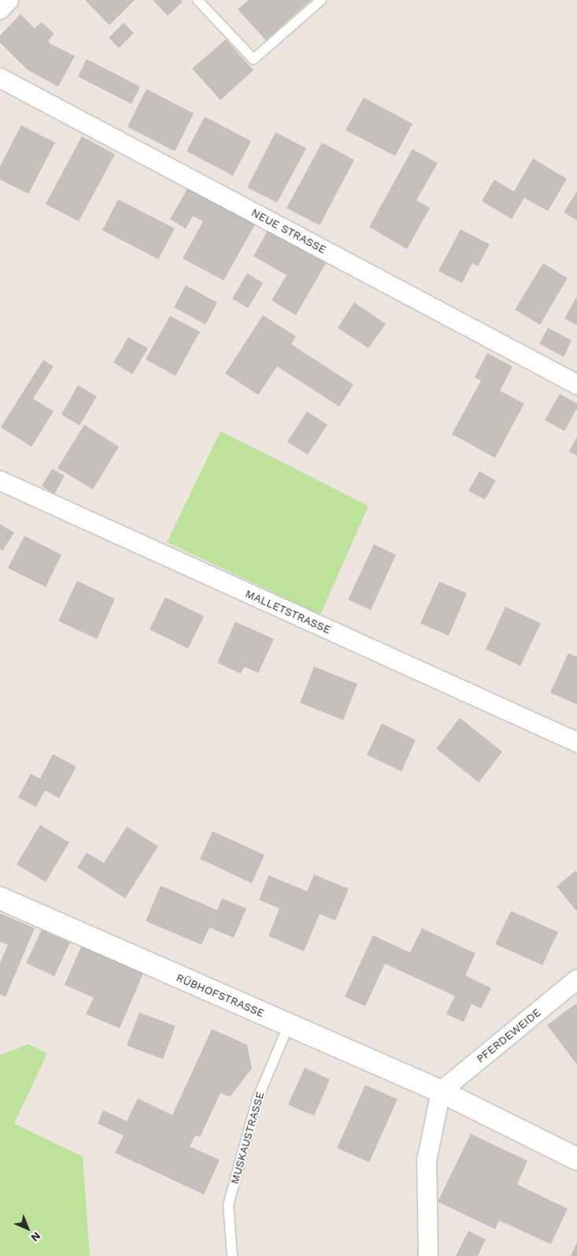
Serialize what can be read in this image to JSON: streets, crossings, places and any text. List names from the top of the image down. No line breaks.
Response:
{"streets":{"street":["NEUE STRASSE","MALLETSTRASSE","RÜBHOFSTRASSE","PFERDEWEIDE"],"lane":["MUSKAUSTRASSE"]},"crossings":[["RÜBHOFSTRASSE","PFERDEWEIDE"],["RÜBHOFSTRASSE","MUSKAUSTRASSE"]],"north":"bottom right"}
